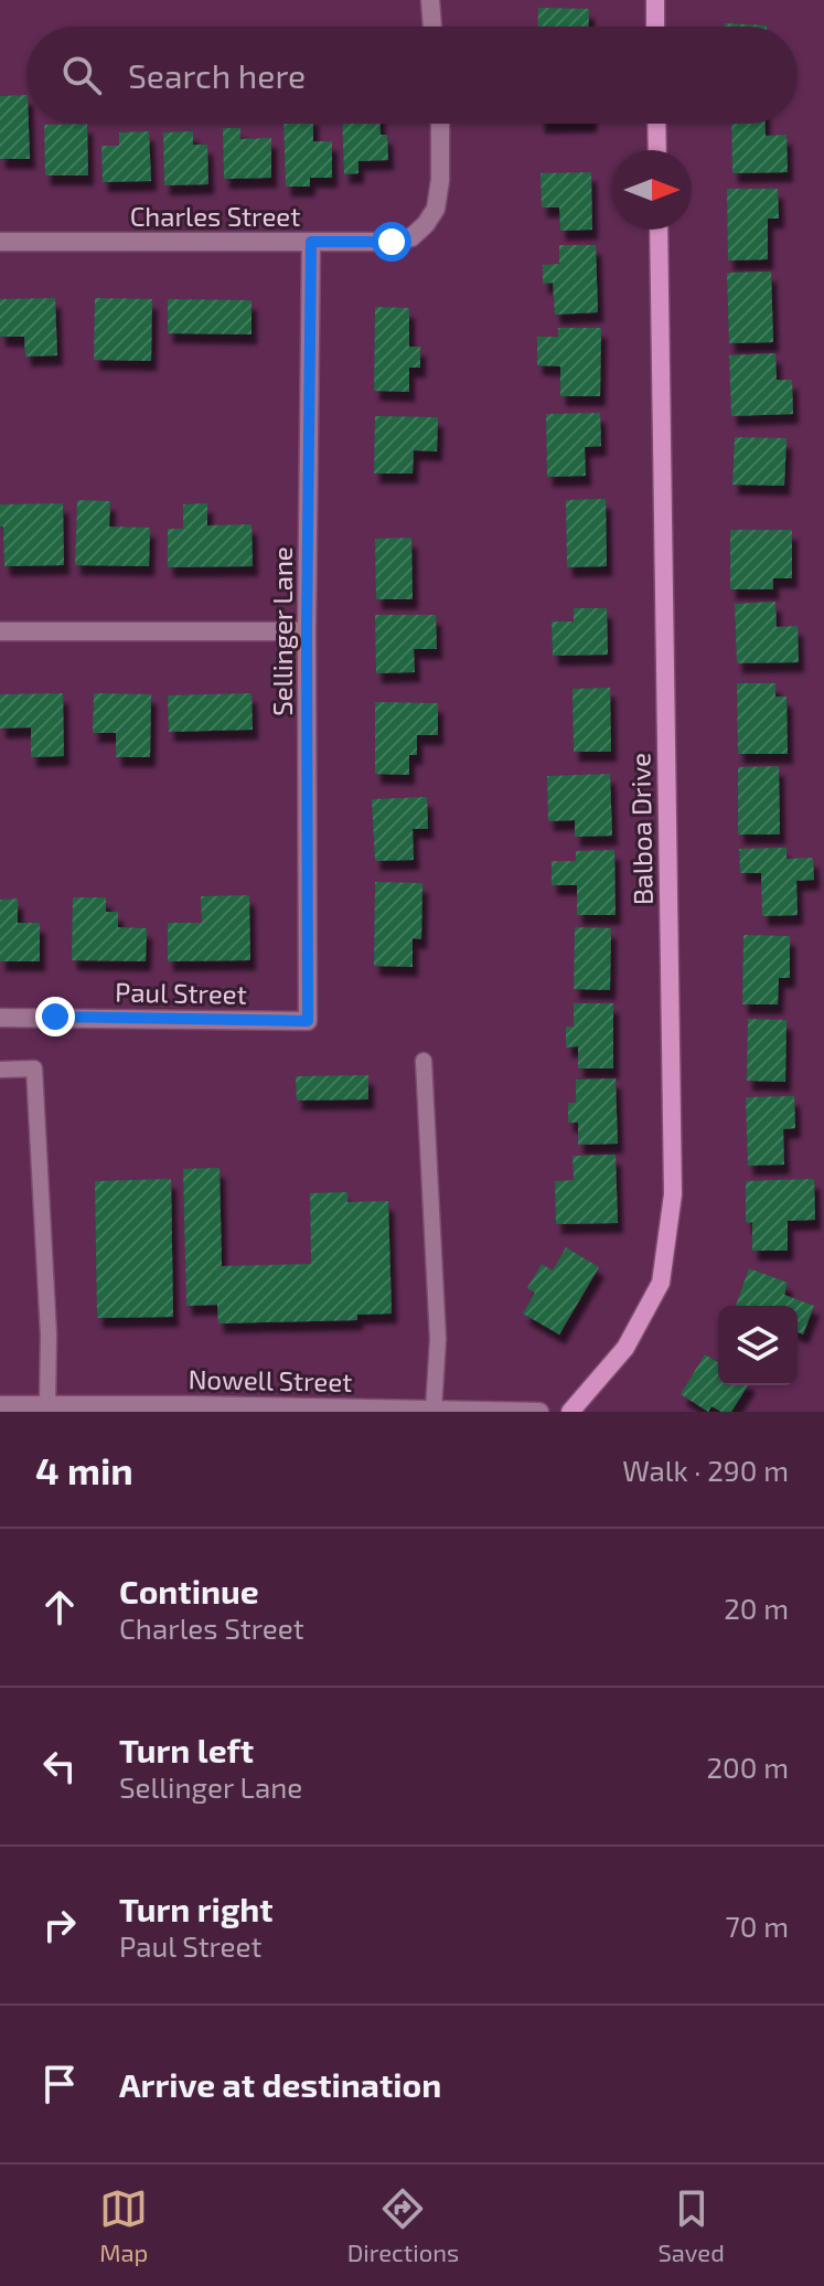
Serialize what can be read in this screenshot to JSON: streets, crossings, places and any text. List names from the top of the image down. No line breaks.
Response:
{"streets":{"street":["Charles Street","Sellinger Lane","Balboa Drive","Paul Street","Nowell Street"]},"crossings":[["Charles Street","Sellinger Lane"],["Sellinger Lane","Paul Street"]],"north":"right","page":{"search":"Search here","heading":["4 min","Walk · 290 m"],"list":[["Continue","Charles Street","20 m"],["Turn left","Sellinger Lane","200 m"],["Turn right","Paul Street","70 m"],"Arrive at destination"],"nav":["Map","Directions","Saved"]}}
